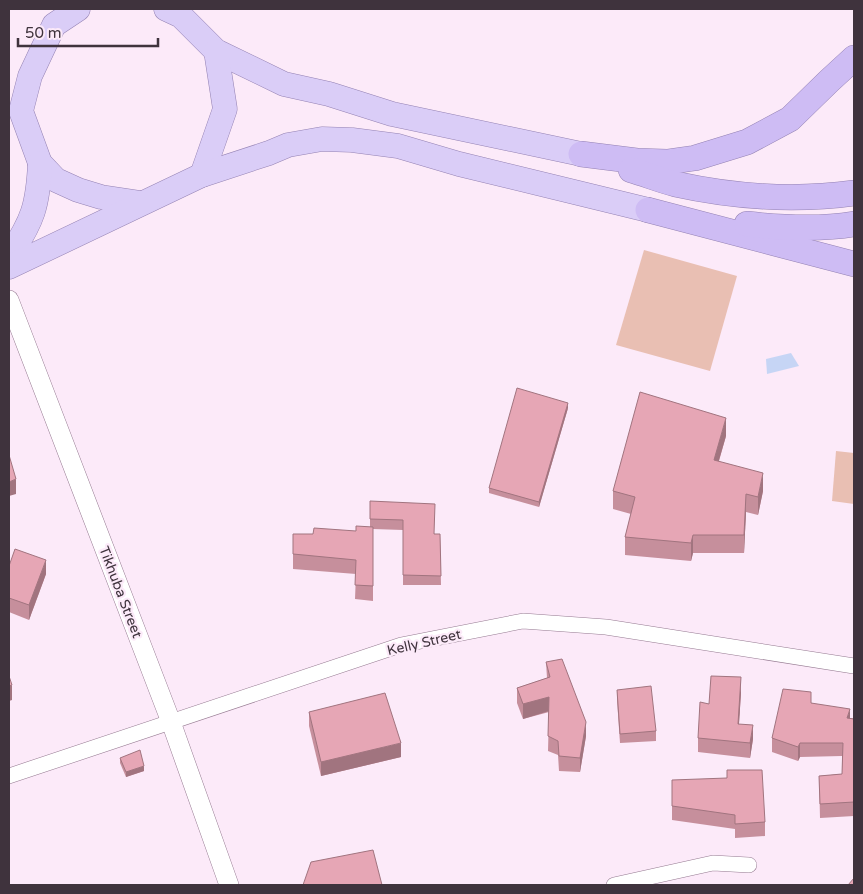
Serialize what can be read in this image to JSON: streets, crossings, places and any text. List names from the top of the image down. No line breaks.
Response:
{"streets":{"street":["Tikhuba Street","Kelly Street"]},"crossings":[["Tikhuba Street","Kelly Street"]],"scale_bar":"50 m"}
